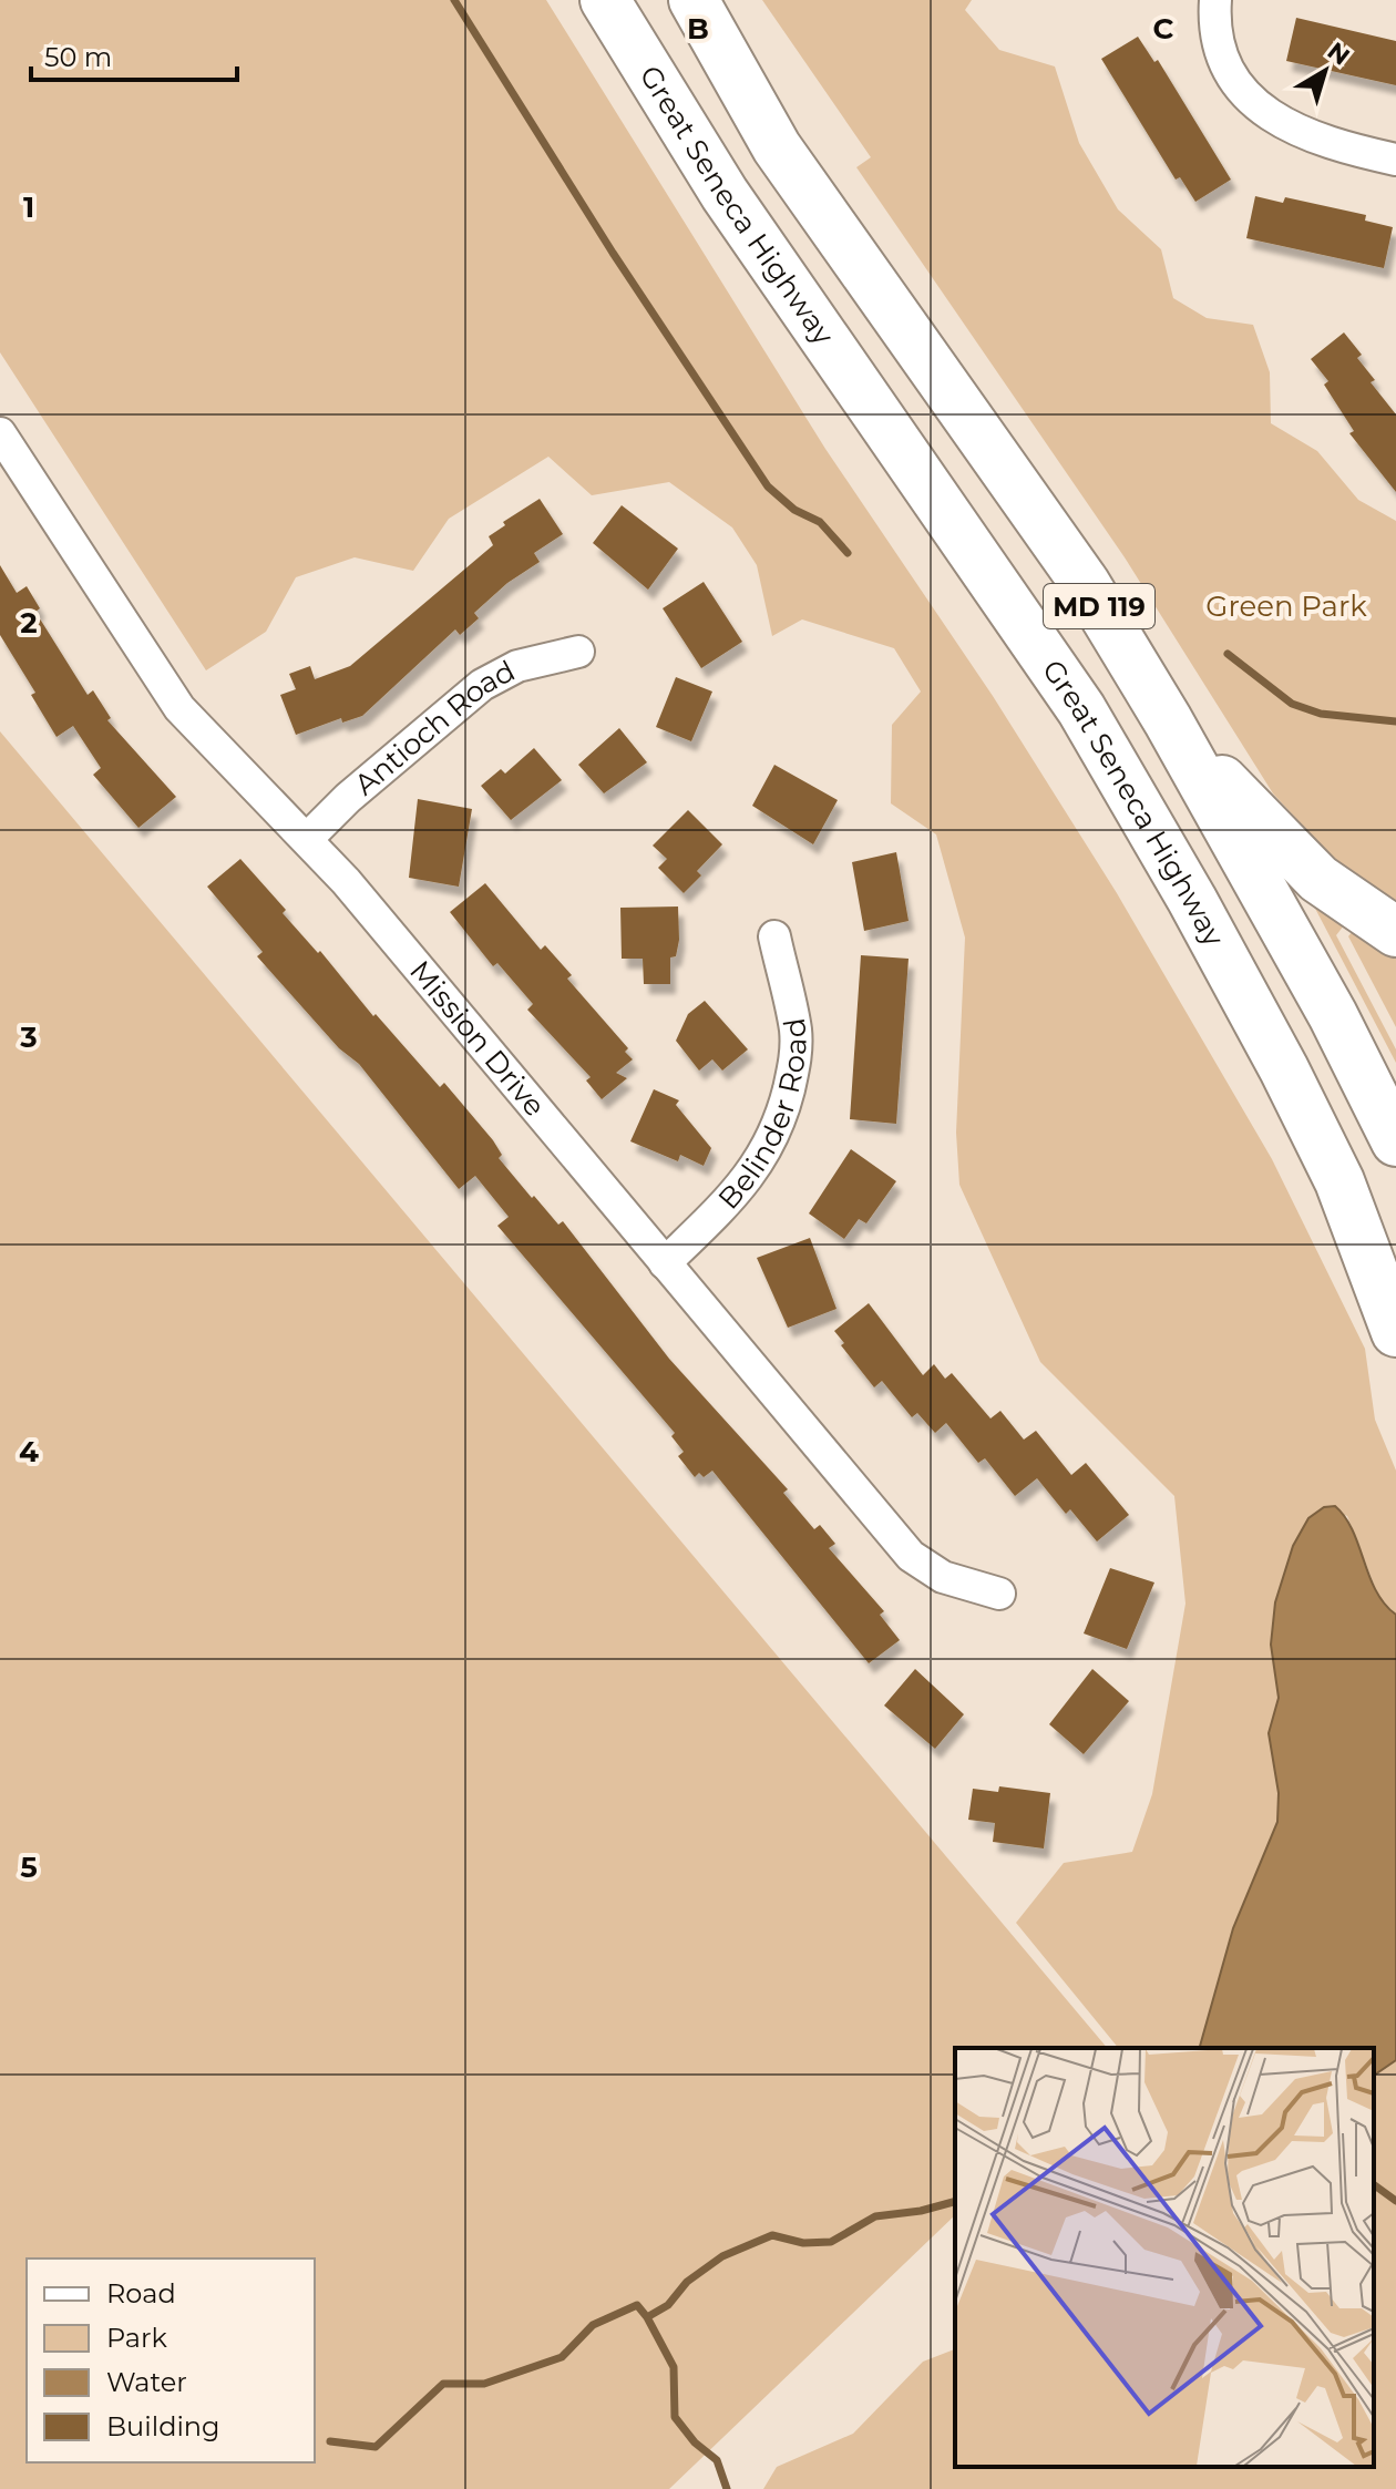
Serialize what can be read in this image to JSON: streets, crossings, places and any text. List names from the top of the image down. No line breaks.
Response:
{"streets":{"main road":["Great Seneca Highway","MD 119"],"street":["Antioch Road","Mission Drive","Belinder Road"]},"crossings":[["Antioch Road","Mission Drive"],["Mission Drive","Belinder Road"]],"parks":["Green Park"],"legend":["Road","Park","Water","Building"],"scale_bar":"50 m","north":"top right","grid":{"columns":["B","C"],"rows":["1","2","3","4","5"]}}
